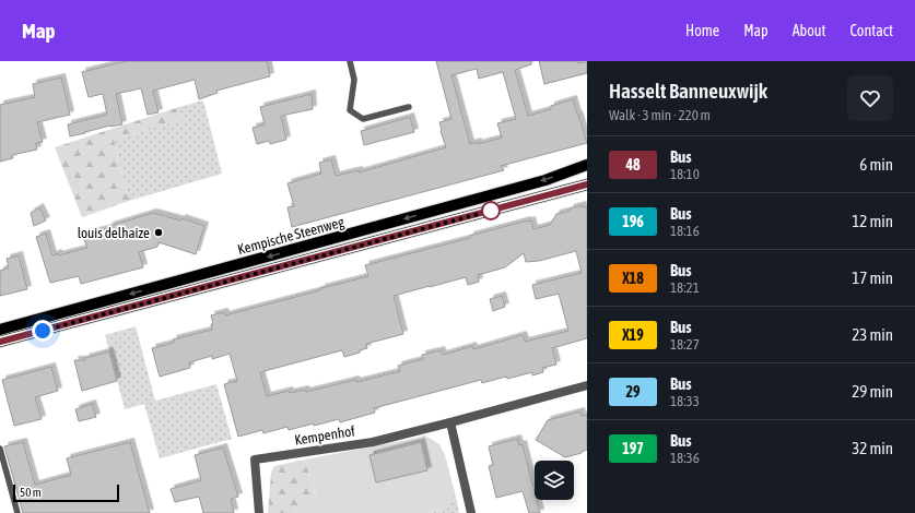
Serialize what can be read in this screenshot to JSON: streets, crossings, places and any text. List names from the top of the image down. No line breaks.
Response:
{"streets":{"main road":["Kempische Steenweg"],"street":["Kempenhof"]},"places":["louis delhaize"],"lines":["bus line 48"],"scale_bar":"50 m","page":{"header":"Map","nav":["Home","Map","About","Contact"],"heading":["Hasselt Banneuxwijk","Walk · 3 min · 220 m"],"list":[{"mark":"48","name":"Bus","note":"18:10","value":"6 min"},{"mark":"196","name":"Bus","note":"18:16","value":"12 min"},{"mark":"X18","name":"Bus","note":"18:21","value":"17 min"},{"mark":"X19","name":"Bus","note":"18:27","value":"23 min"},{"mark":"29","name":"Bus","note":"18:33","value":"29 min"},{"mark":"197","name":"Bus","note":"18:36","value":"32 min"}],"scale":"50 m"}}
